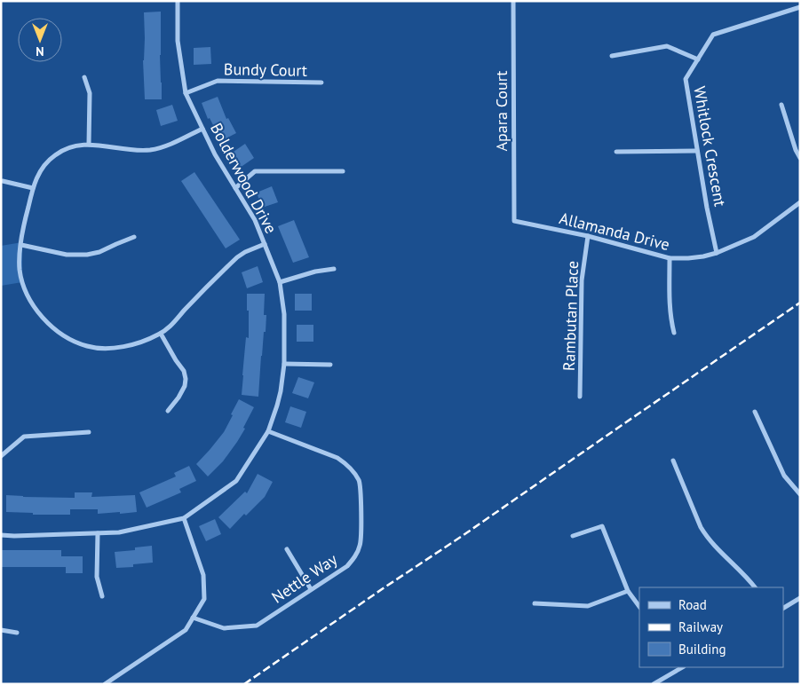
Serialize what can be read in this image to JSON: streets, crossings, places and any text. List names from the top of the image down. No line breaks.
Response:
{"streets":{"street":["Bundy Court","Apara Court","Whitlock Crescent","Bolderwood Drive","Allamanda Drive","Rambutan Place","Nettle Way"]},"crossings":[["Bundy Court","Bolderwood Drive"],["Apara Court","Allamanda Drive"],["Whitlock Crescent","Allamanda Drive"],["Bolderwood Drive","Nettle Way"],["Allamanda Drive","Rambutan Place"]],"legend":["Road","Railway","Building"],"north":"bottom"}
